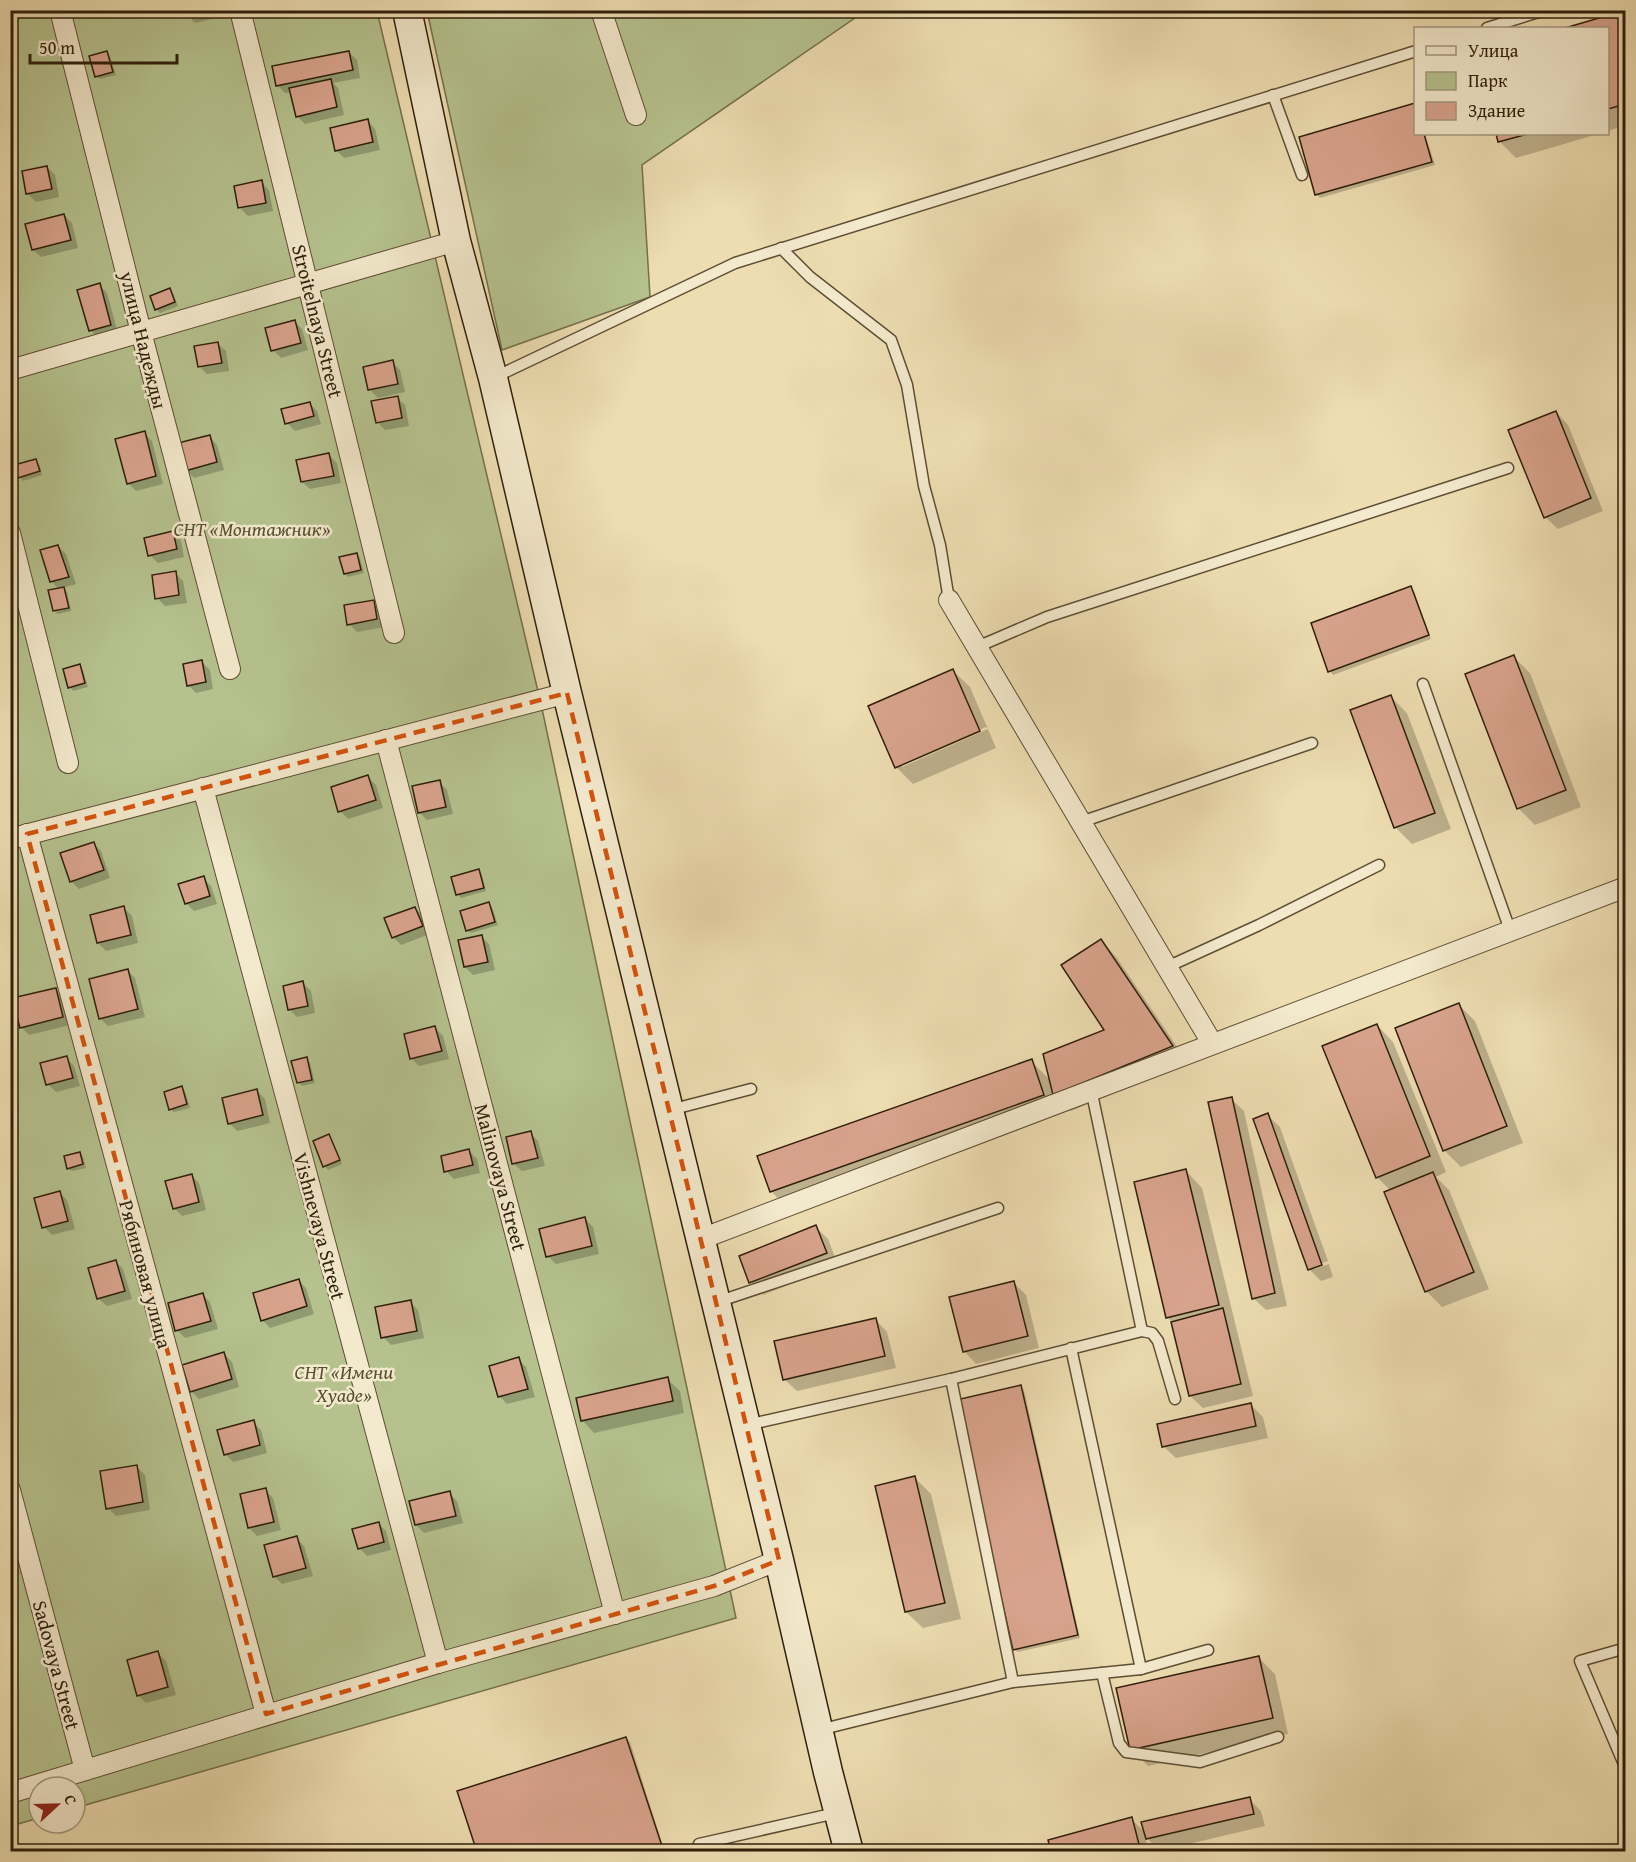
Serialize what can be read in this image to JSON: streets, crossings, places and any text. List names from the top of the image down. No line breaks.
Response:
{"streets":{"street":["Stroitelnaya Street","улица Надежды","Malinovaya Street","Vishnevaya Street","Рябиновая улица","Sadovaya Street"]},"parks":["СНТ «Монтажник»","СНТ «Имени Хуаде»"],"legend":["Улица","Парк","Здание"],"scale_bar":"50 m","north":"right"}
